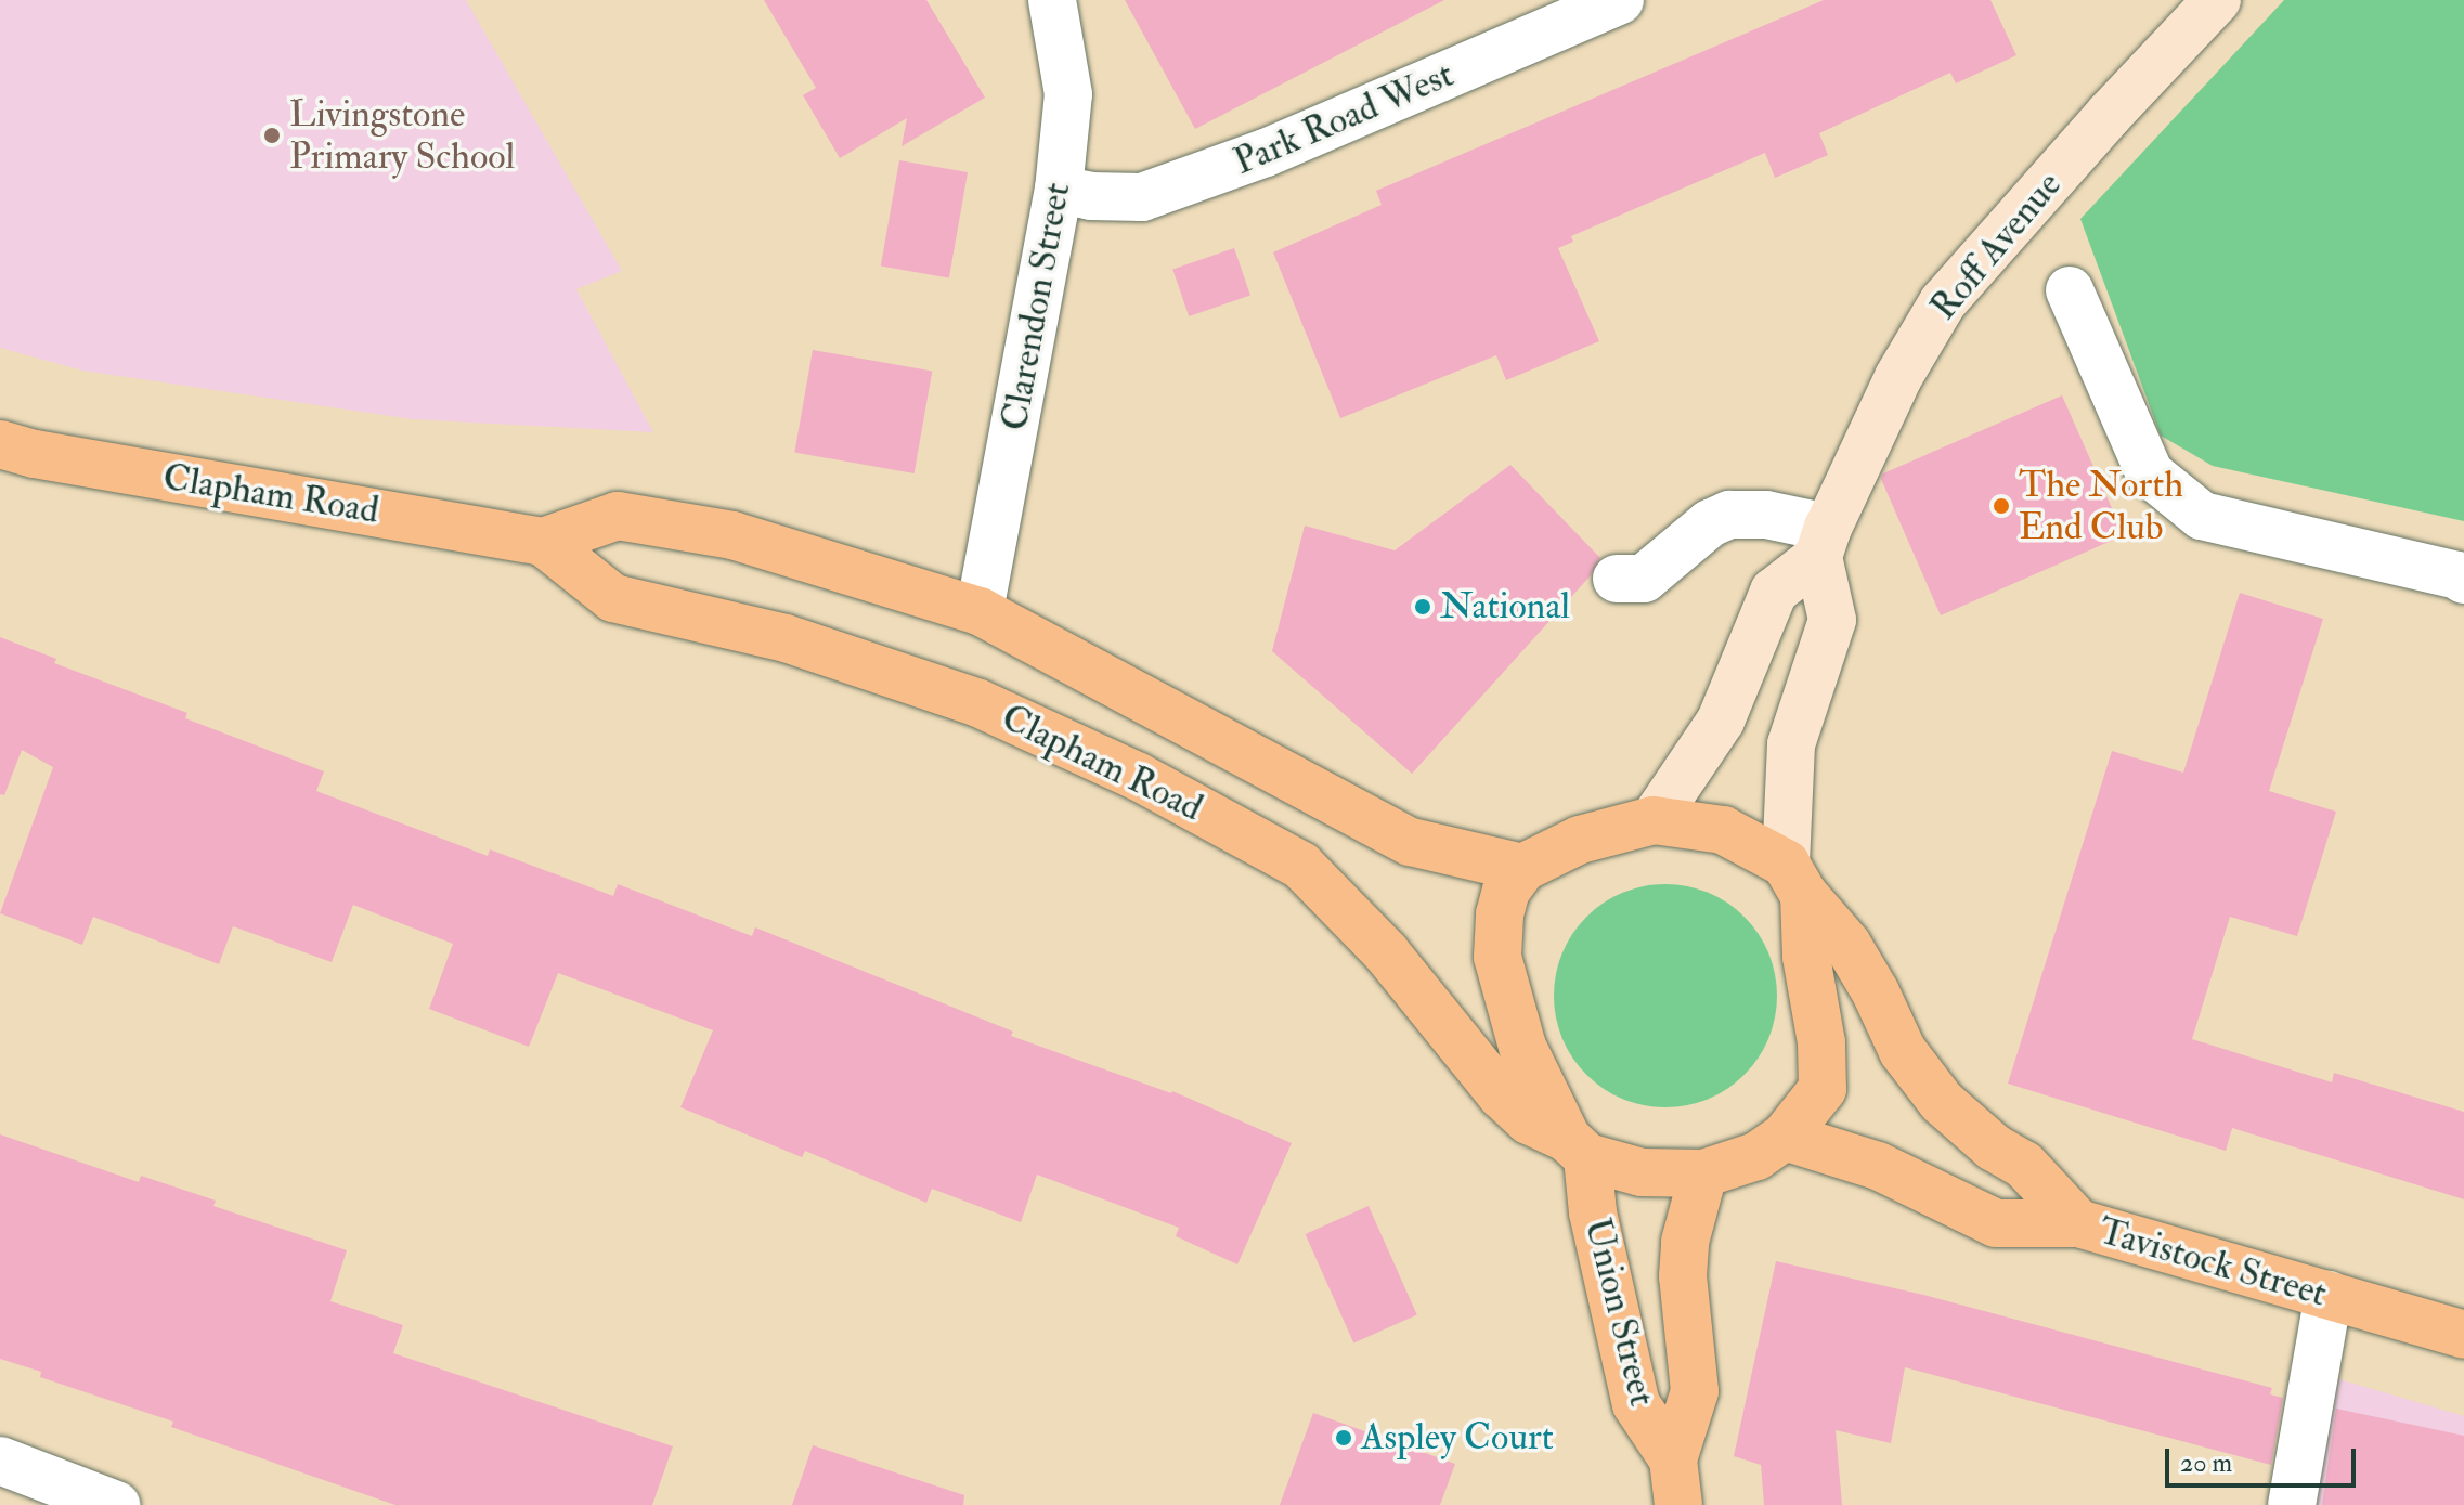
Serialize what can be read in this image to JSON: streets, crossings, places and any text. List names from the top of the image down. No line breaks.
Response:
{"streets":{"main road":["Clapham Road","Tavistock Street","Union Street"],"street":["Park Road West","Roff Avenue","Clarendon Street"]},"crossings":[["Park Road West","Clarendon Street"],["Clarendon Street","Clapham Road"],["Clapham Road","Union Street"]],"places":["Livingstone Primary School","The North End Club","National","Aspley Court"],"scale_bar":"20 m"}
